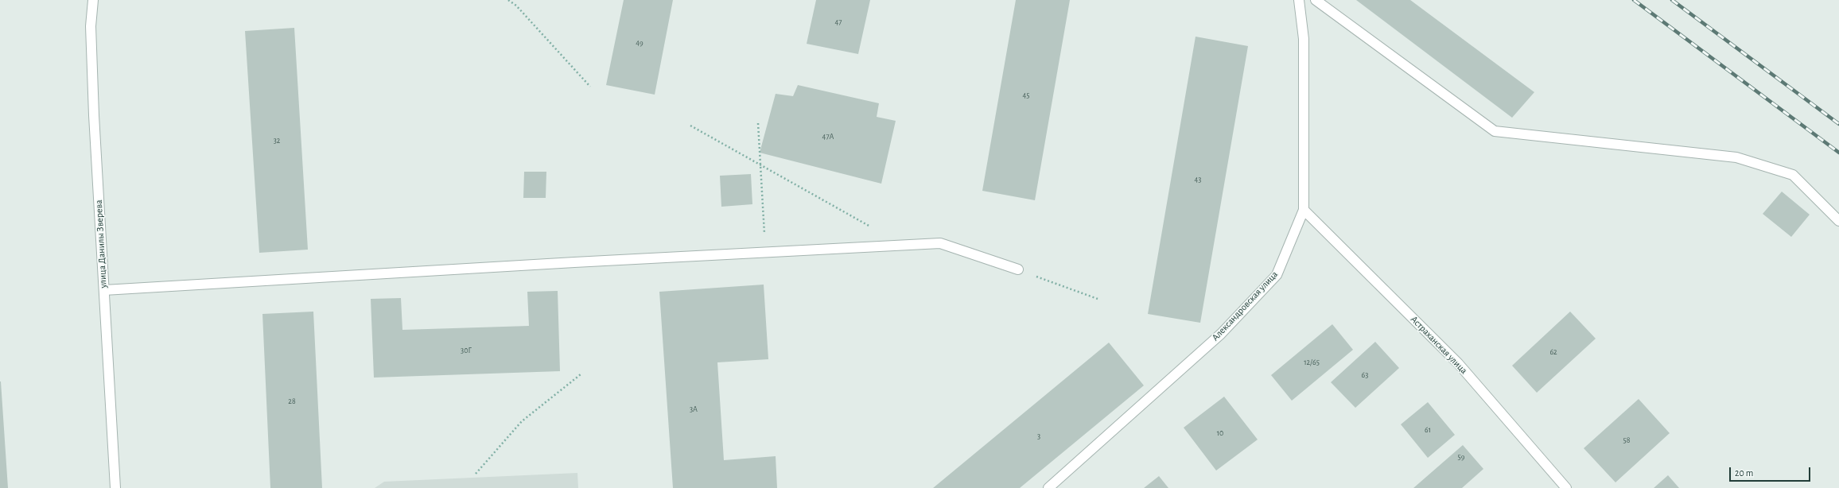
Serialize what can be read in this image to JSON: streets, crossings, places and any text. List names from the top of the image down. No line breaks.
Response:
{"streets":{"street":["улица Данилы Зверева","Александровская улица","Астраханская улица"]},"crossings":[["Александровская улица","Астраханская улица"]],"house_numbers":["47","49","45","47А","32","43","30Г","62","12/65","63","28","3А","61","10","3","58","59"],"scale_bar":"20 m"}
